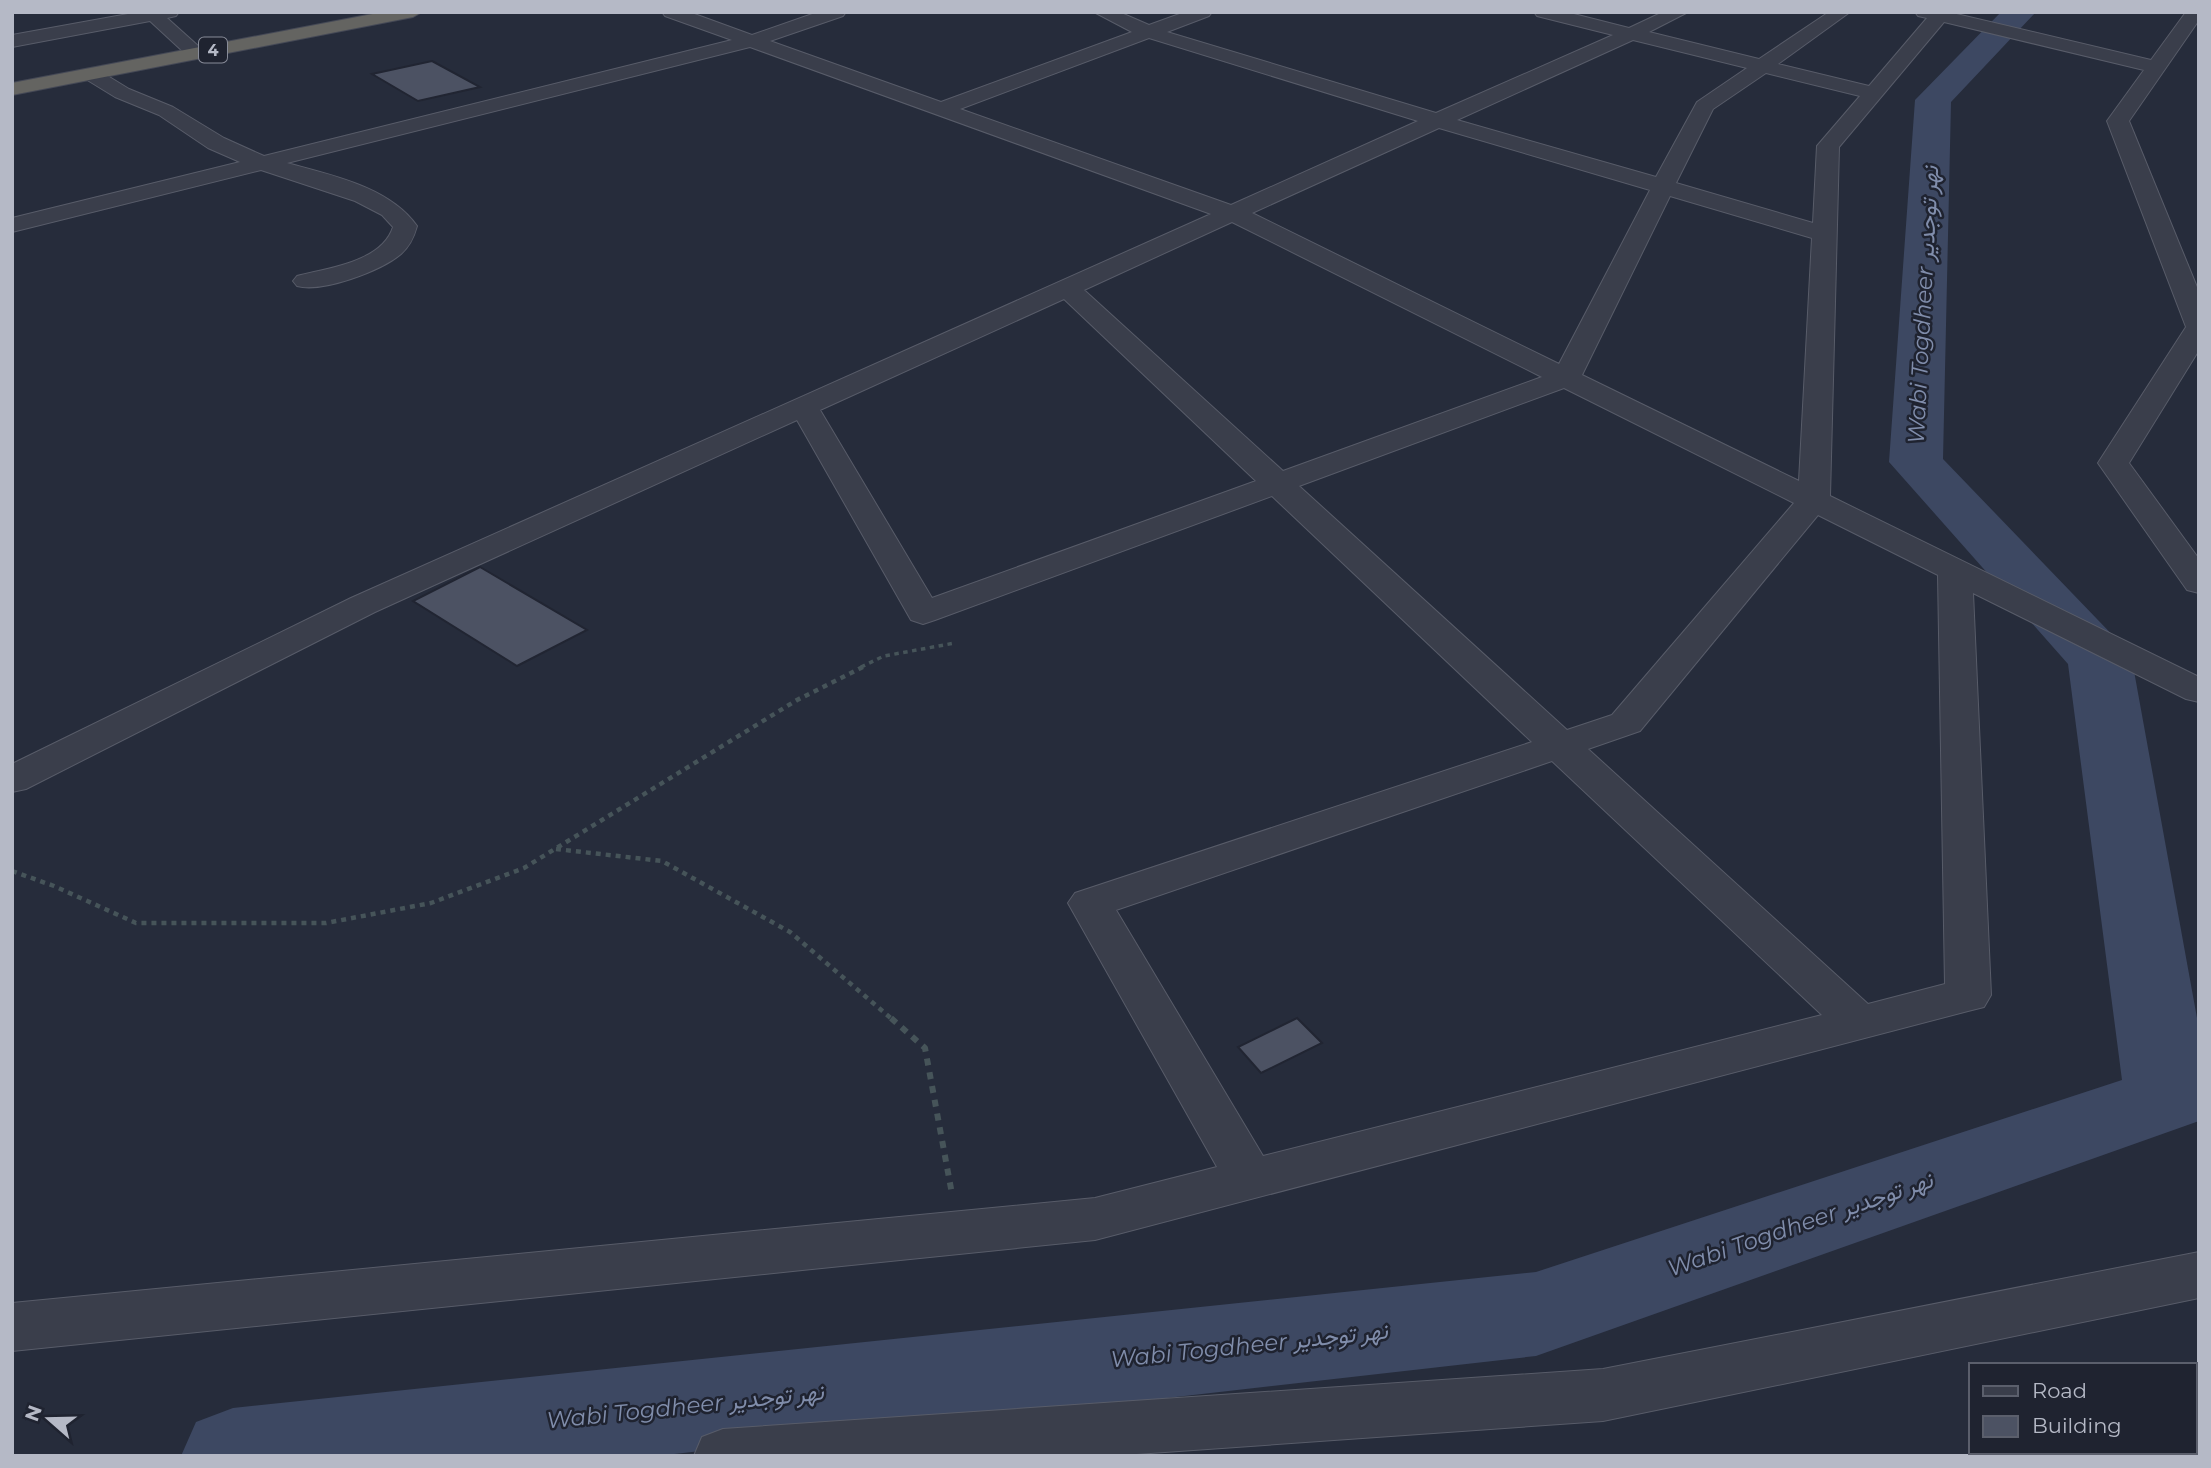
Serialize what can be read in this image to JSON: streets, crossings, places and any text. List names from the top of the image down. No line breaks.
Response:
{"streets":{"highway":["4"]},"water":["Wabi Togdheer نهر توجدير"],"legend":["Road","Building"],"north":"left"}
